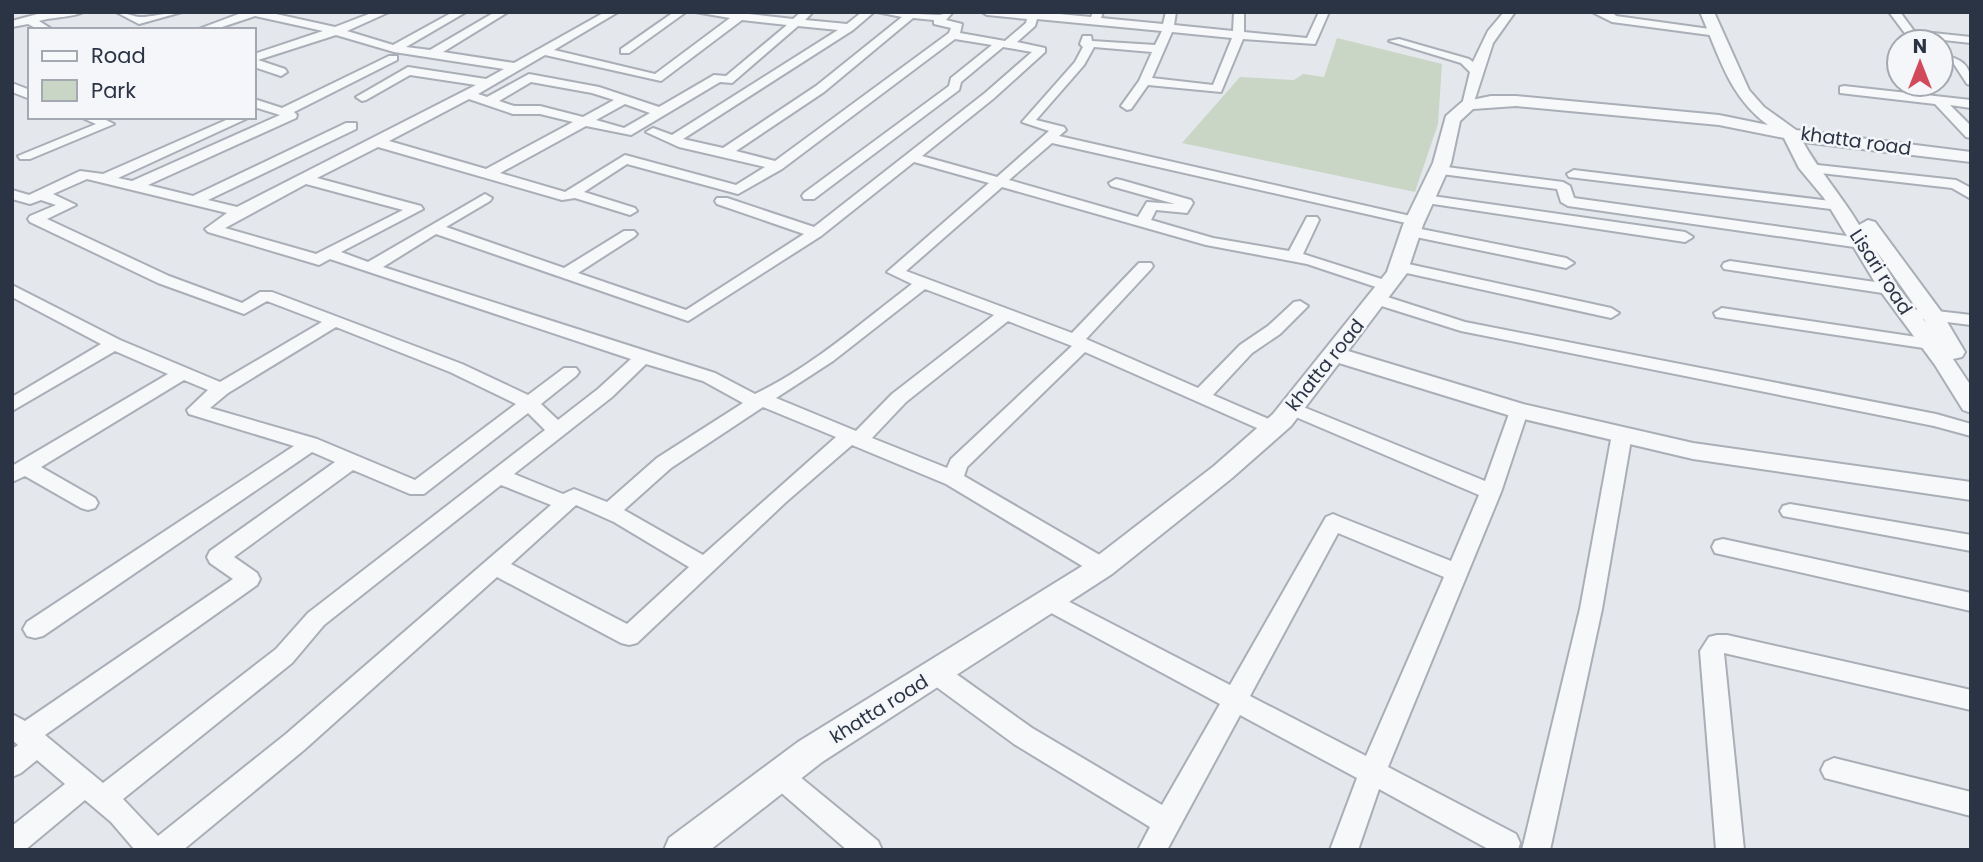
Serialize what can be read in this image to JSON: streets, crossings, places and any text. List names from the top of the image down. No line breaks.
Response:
{"streets":{"street":["khatta road","Lisari road"]},"crossings":[["khatta road","Lisari road"]],"legend":["Road","Park"],"north":"top"}
